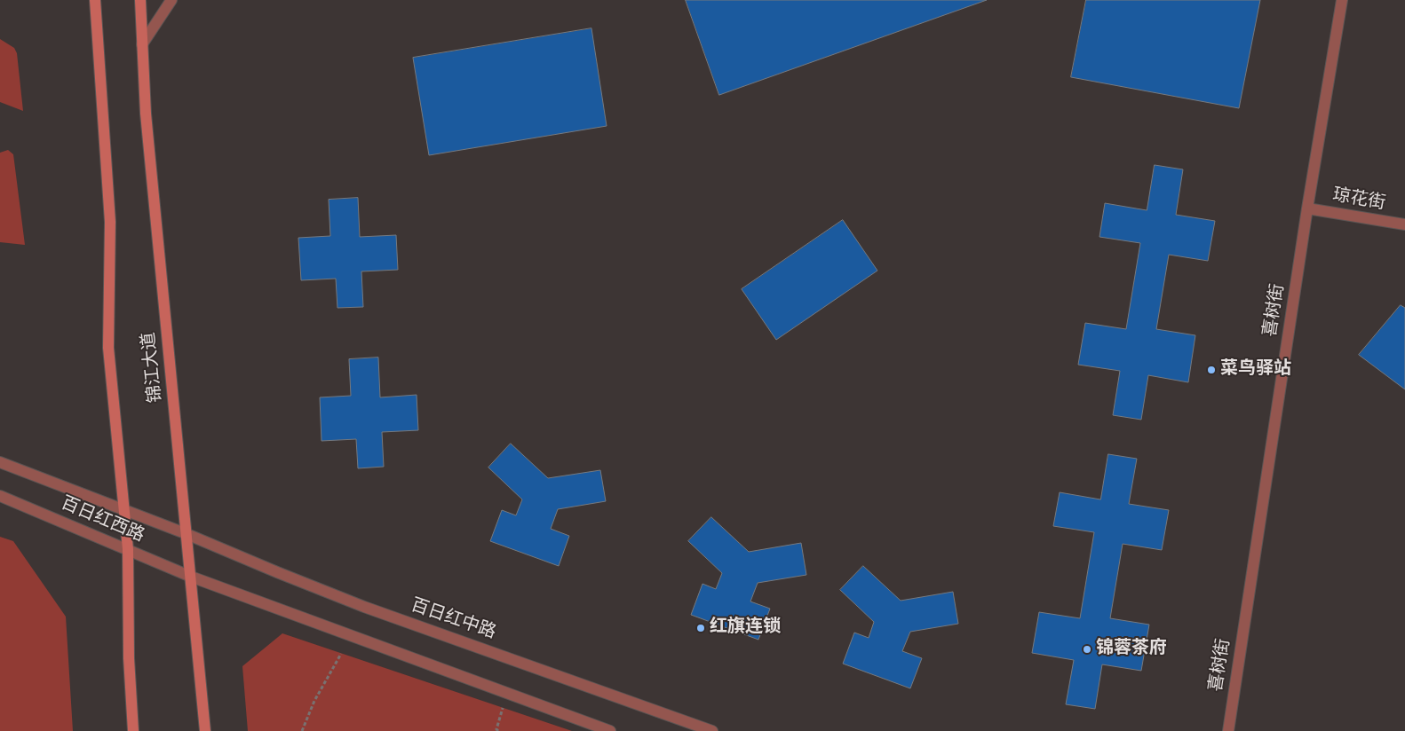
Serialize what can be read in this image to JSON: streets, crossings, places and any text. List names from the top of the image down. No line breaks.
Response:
{"streets":{"main road":["锦江大道"],"street":["琼花街","喜树街","百日红西路","百日红中路"]},"crossings":[["琼花街","喜树街"],["锦江大道","百日红西路"],["锦江大道","百日红中路"],["百日红西路","百日红中路"]],"places":["菜鸟驿站","红旗连锁","锦蓉茶府"]}
